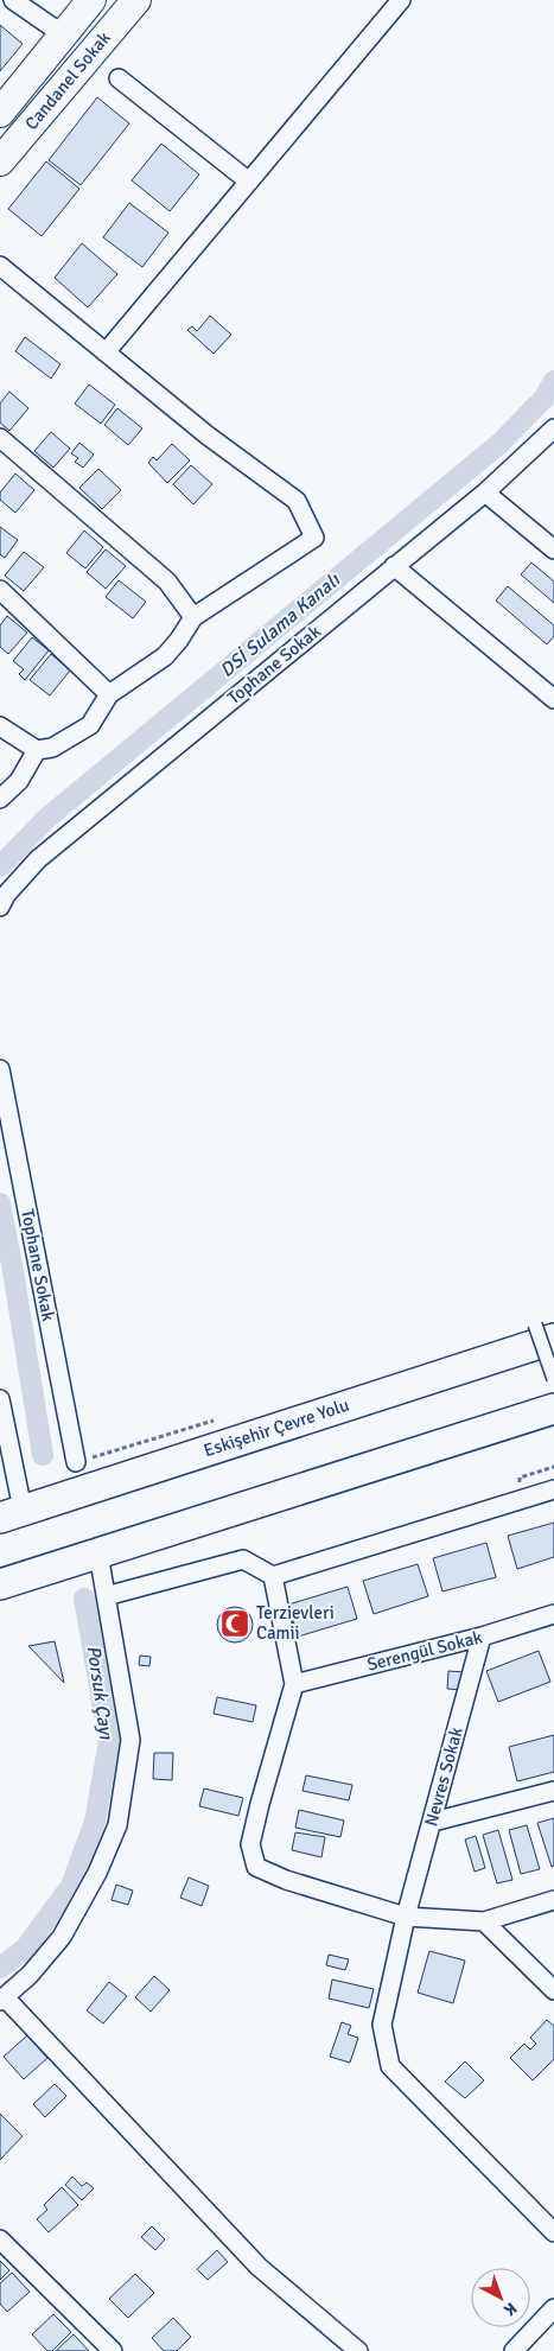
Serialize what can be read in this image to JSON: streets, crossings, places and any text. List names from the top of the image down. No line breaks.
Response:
{"streets":{"highway":["Eskişehir Çevre Yolu"],"main road":["Candanel Sokak"],"street":["Tophane Sokak","Serengül Sokak","Nevres Sokak"]},"crossings":[["Serengül Sokak","Nevres Sokak"]],"water":["DSİ Sulama Kanalı","Porsuk Çayı"],"places":{"mosque":["Terzievleri Camii"]},"north":"bottom right"}
